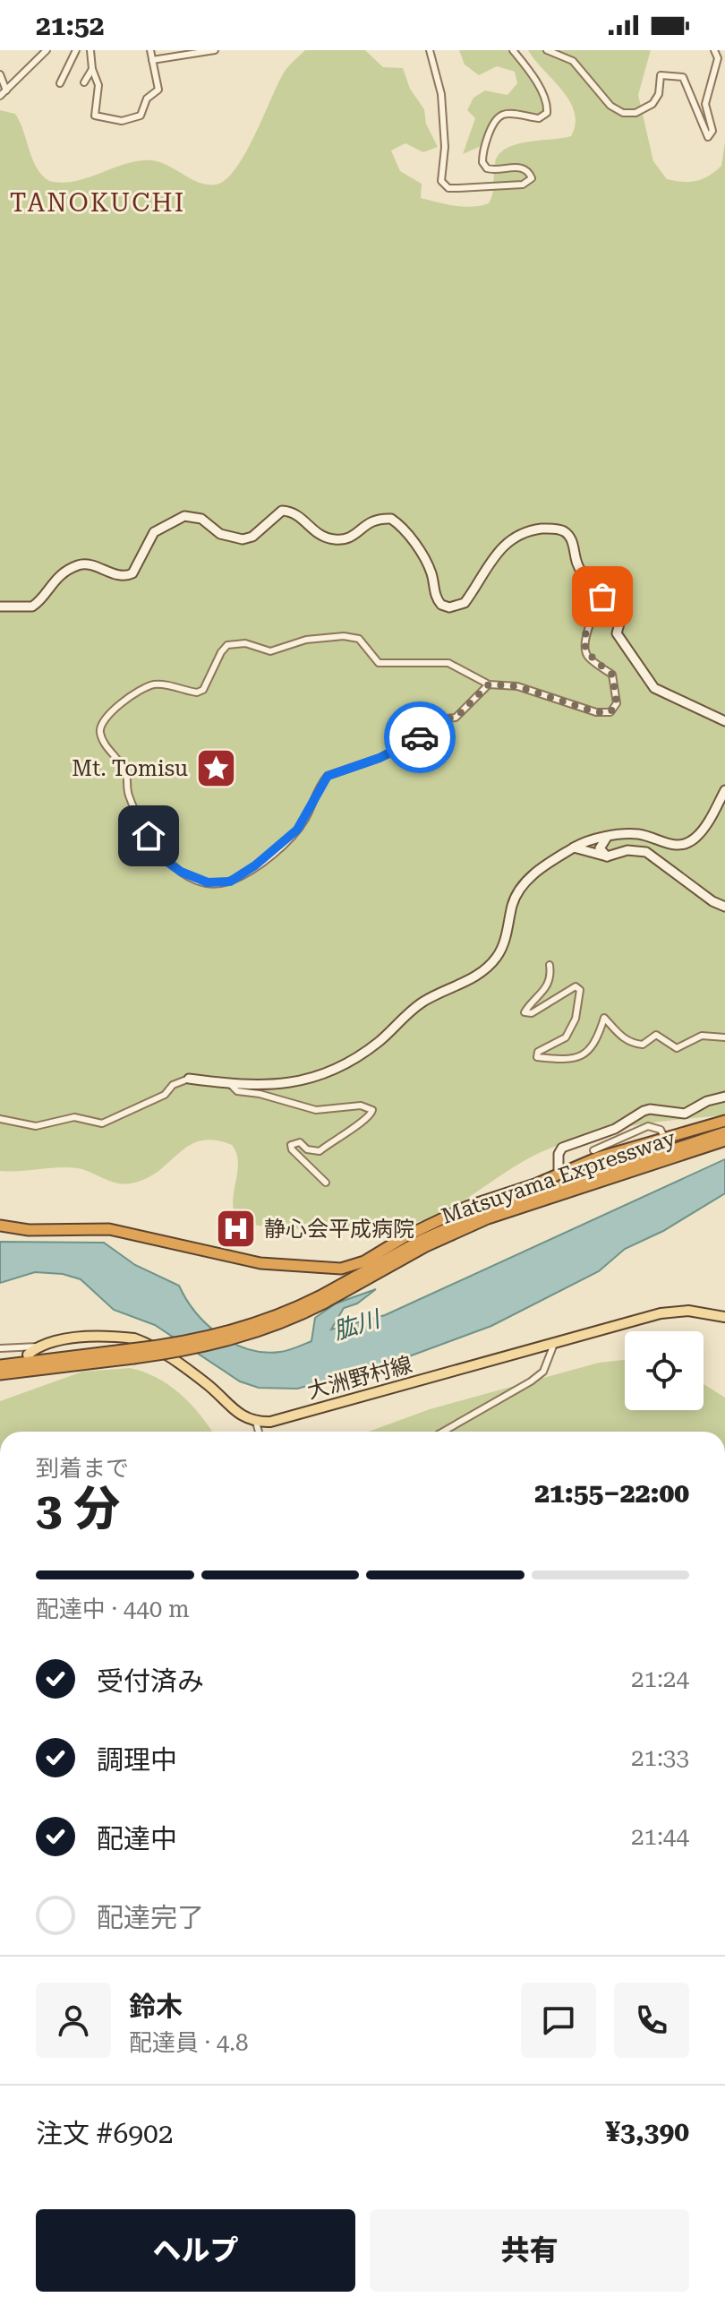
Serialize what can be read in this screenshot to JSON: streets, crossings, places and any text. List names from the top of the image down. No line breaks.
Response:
{"streets":{"highway":["Matsuyama Expressway"],"main road":["大洲野村線"]},"districts":["TANOKUCHI"],"water":["肱川"],"places":{"place":["Mt. Tomisu"],"hospital":["静心会平成病院"]},"page":{"status":"21:52","heading":["3 分","到着まで","21:55–22:00"],"panel":["鈴木","配達員 · 4.8","注文 #6902","¥3,390"],"bar":"配達中 · 440 m","list":[["受付済み","21:24"],["調理中","21:33"],["配達中","21:44"],"配達完了"],"buttons":["ヘルプ","共有"]}}
